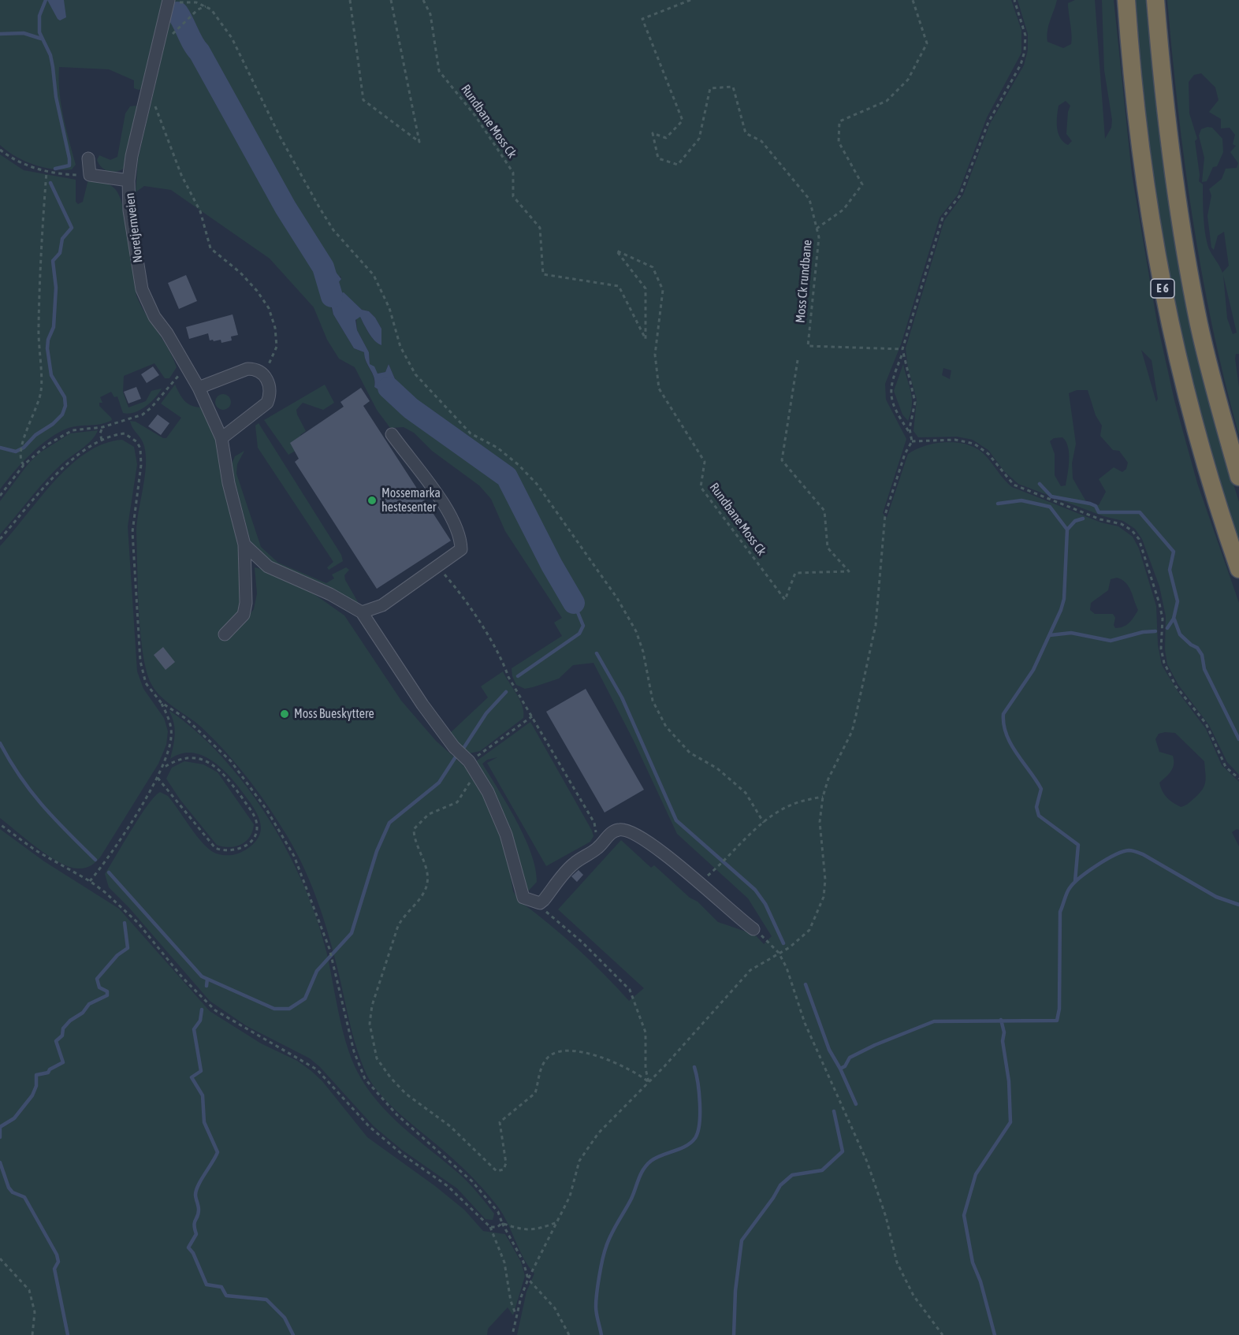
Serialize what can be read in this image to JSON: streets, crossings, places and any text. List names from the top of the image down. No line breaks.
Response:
{"streets":{"highway":["E 6"],"street":["Noretjernveien"],"path":["Rundbane Moss Ck","Moss Ck rundbane"]},"places":["Mossemarka hestesenter","Moss Bueskyttere"]}
